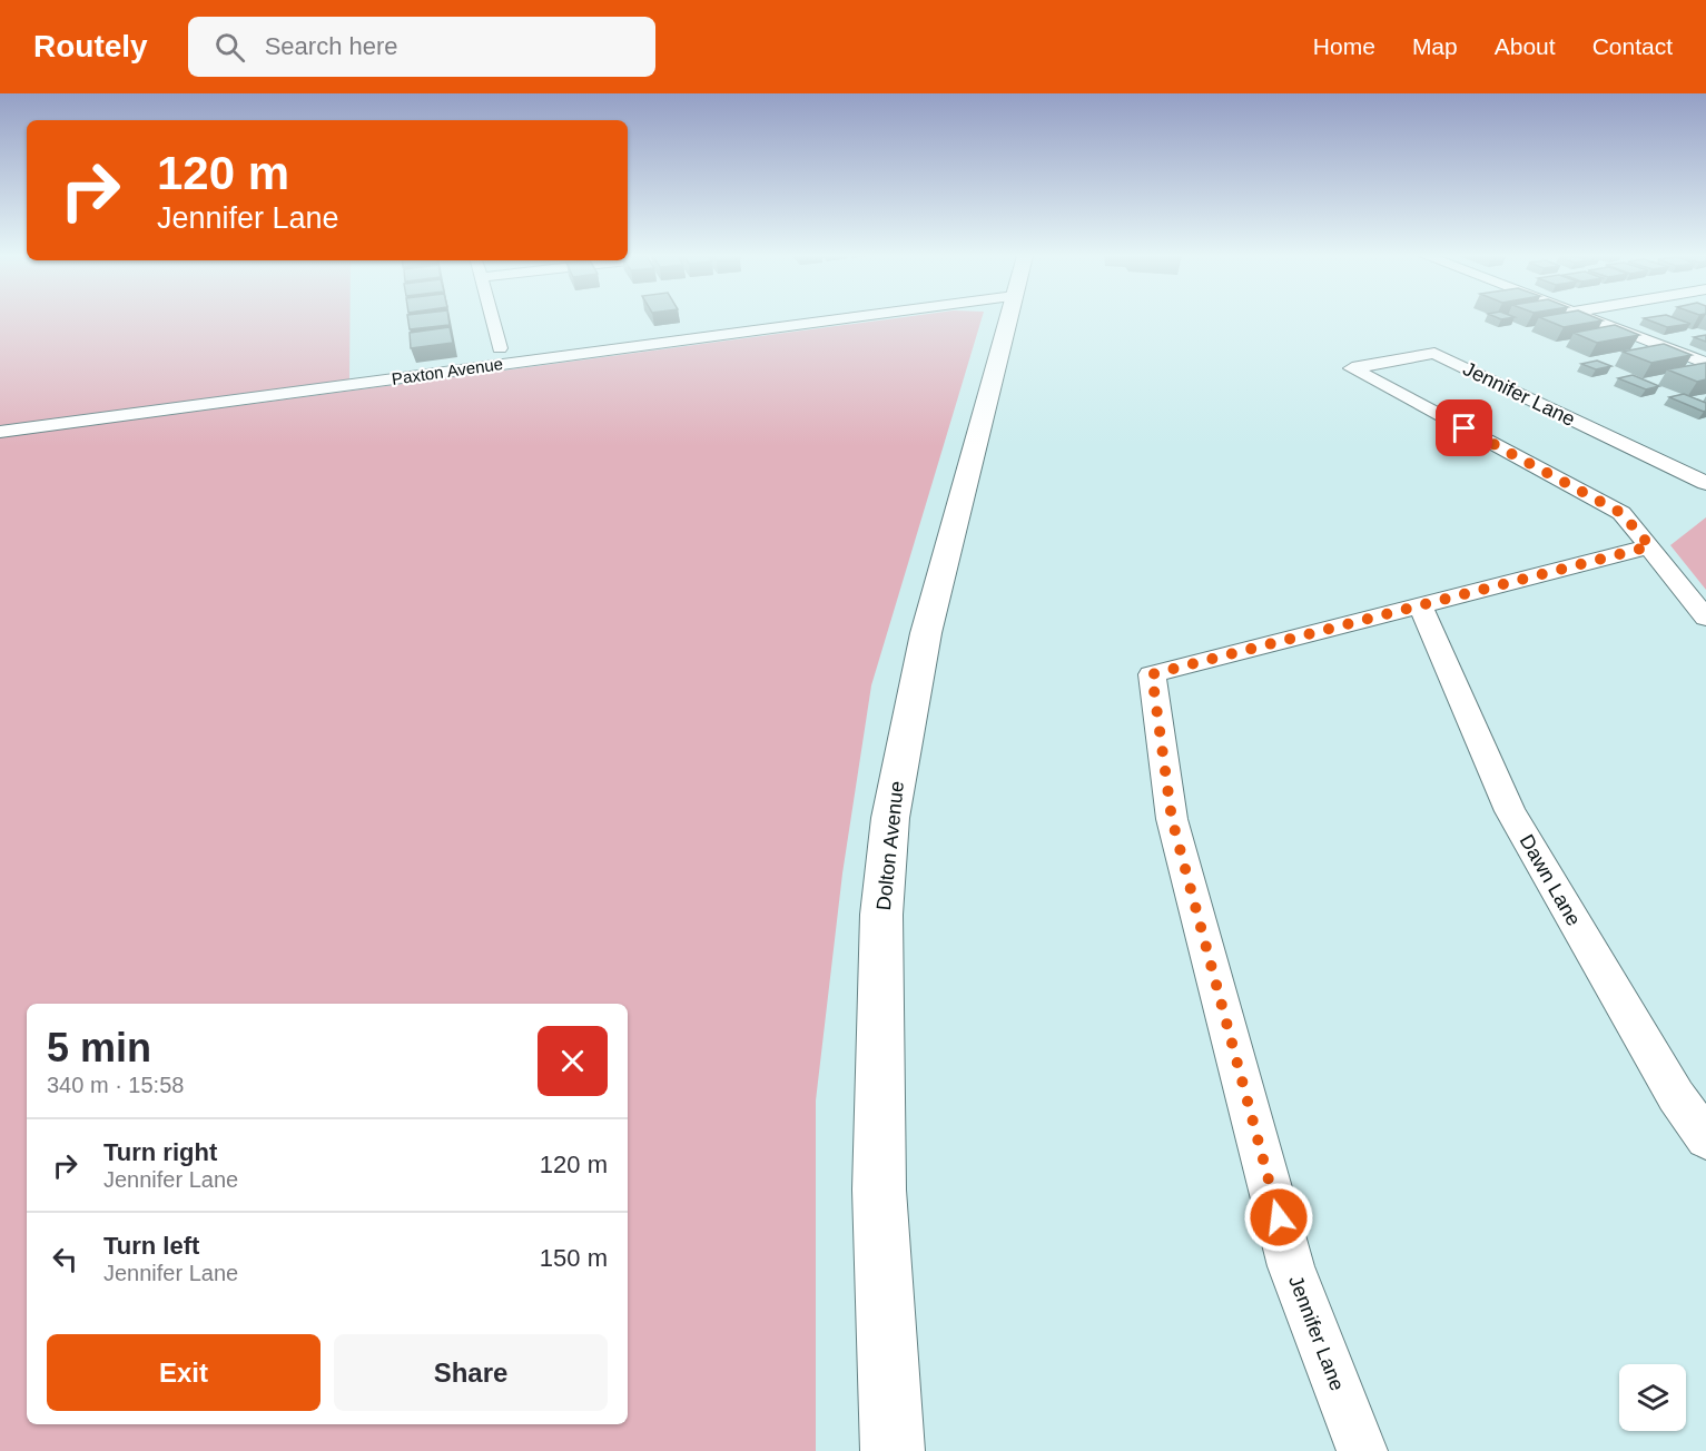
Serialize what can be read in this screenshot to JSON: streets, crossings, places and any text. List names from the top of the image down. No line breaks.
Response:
{"streets":{"street":["Paxton Avenue","Jennifer Lane","Dolton Avenue","Dawn Lane"]},"crossings":[["Jennifer Lane","Dawn Lane"]],"page":{"header":"Routely","search":"Search here","nav":["Home","Map","About","Contact"],"turn":["120 m","Jennifer Lane"],"heading":["5 min","340 m · 15:58"],"list":[{"name":"Turn right","note":"Jennifer Lane","value":"120 m"},{"name":"Turn left","note":"Jennifer Lane","value":"150 m"}],"buttons":["Exit","Share"]}}
